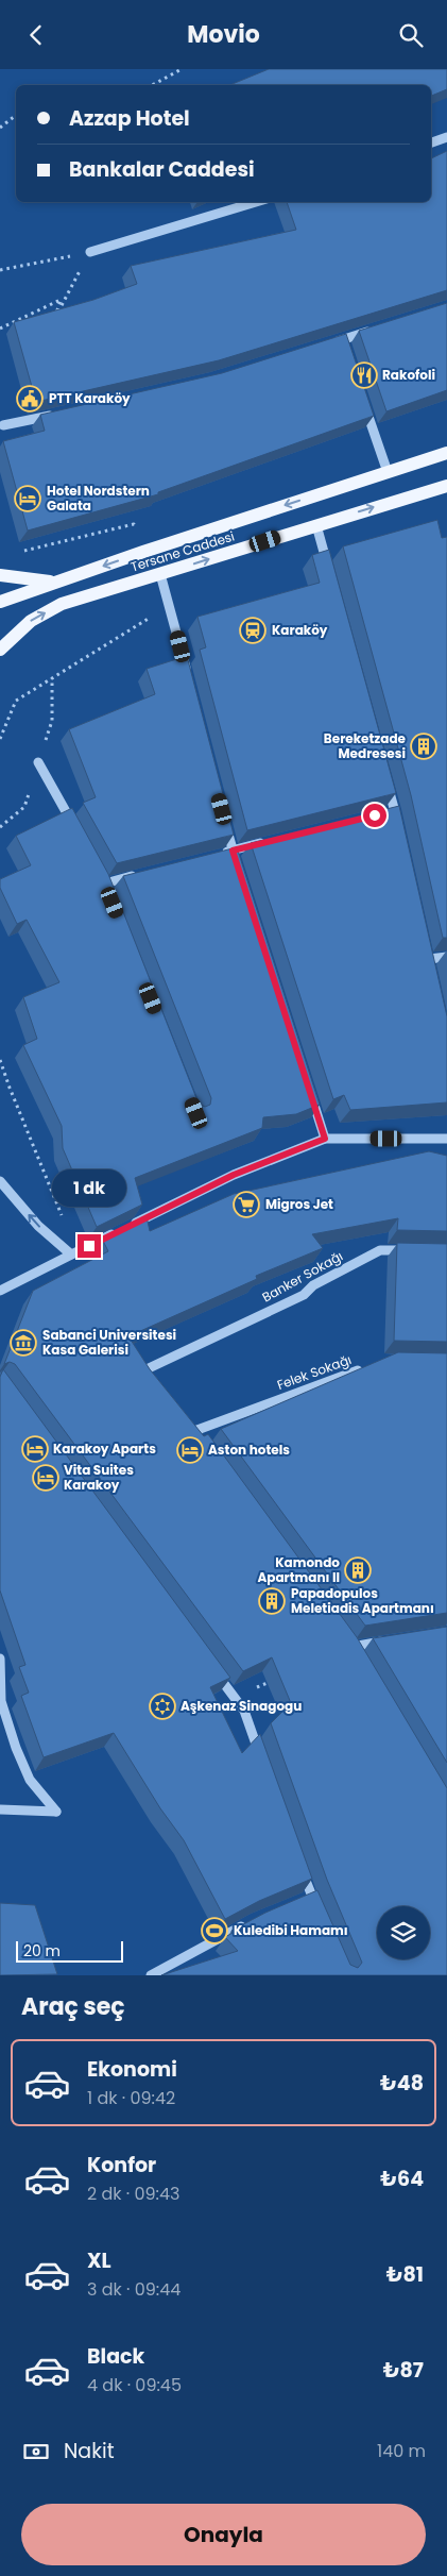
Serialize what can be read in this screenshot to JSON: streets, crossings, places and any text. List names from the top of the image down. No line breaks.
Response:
{"streets":{"main road":["Tersane Caddesi"],"street":["Banker Sokağı","Felek Sokağı"]},"places":{"restaurant":["Rakofoli"],"public building":["PTT Karaköy"],"hotel":["Hotel Nordstern Galata","Karakoy Aparts","Aston hotels","Vita Suites Karakoy"],"station":["Karaköy"],"building":["Bereketzade Medresesi","Kamondo Apartmanı II","Papadopulos Meletiadis Apartmanı"],"supermarket":["Migros Jet"],"museum":["Sabanci Universitesi Kasa Galerisi"],"synagogue":["Aşkenaz Sinagogu"],"sports":["Kuledibi Hamamı"]},"scale_bar":"20 m","page":{"header":"Movio","banner":["Azzap Hotel","Bankalar Caddesi"],"bubble":"1 dk","scale":"20 m","heading":"Araç seç","list":[{"name":"Ekonomi","note":"1 dk · 09:42","value":"₺48"},{"name":"Konfor","note":"2 dk · 09:43","value":"₺64"},{"name":"XL","note":"3 dk · 09:44","value":"₺81"},{"name":"Black","note":"4 dk · 09:45","value":"₺87"}],"pay":["Nakit","140 m"],"buttons":"Onayla"}}
